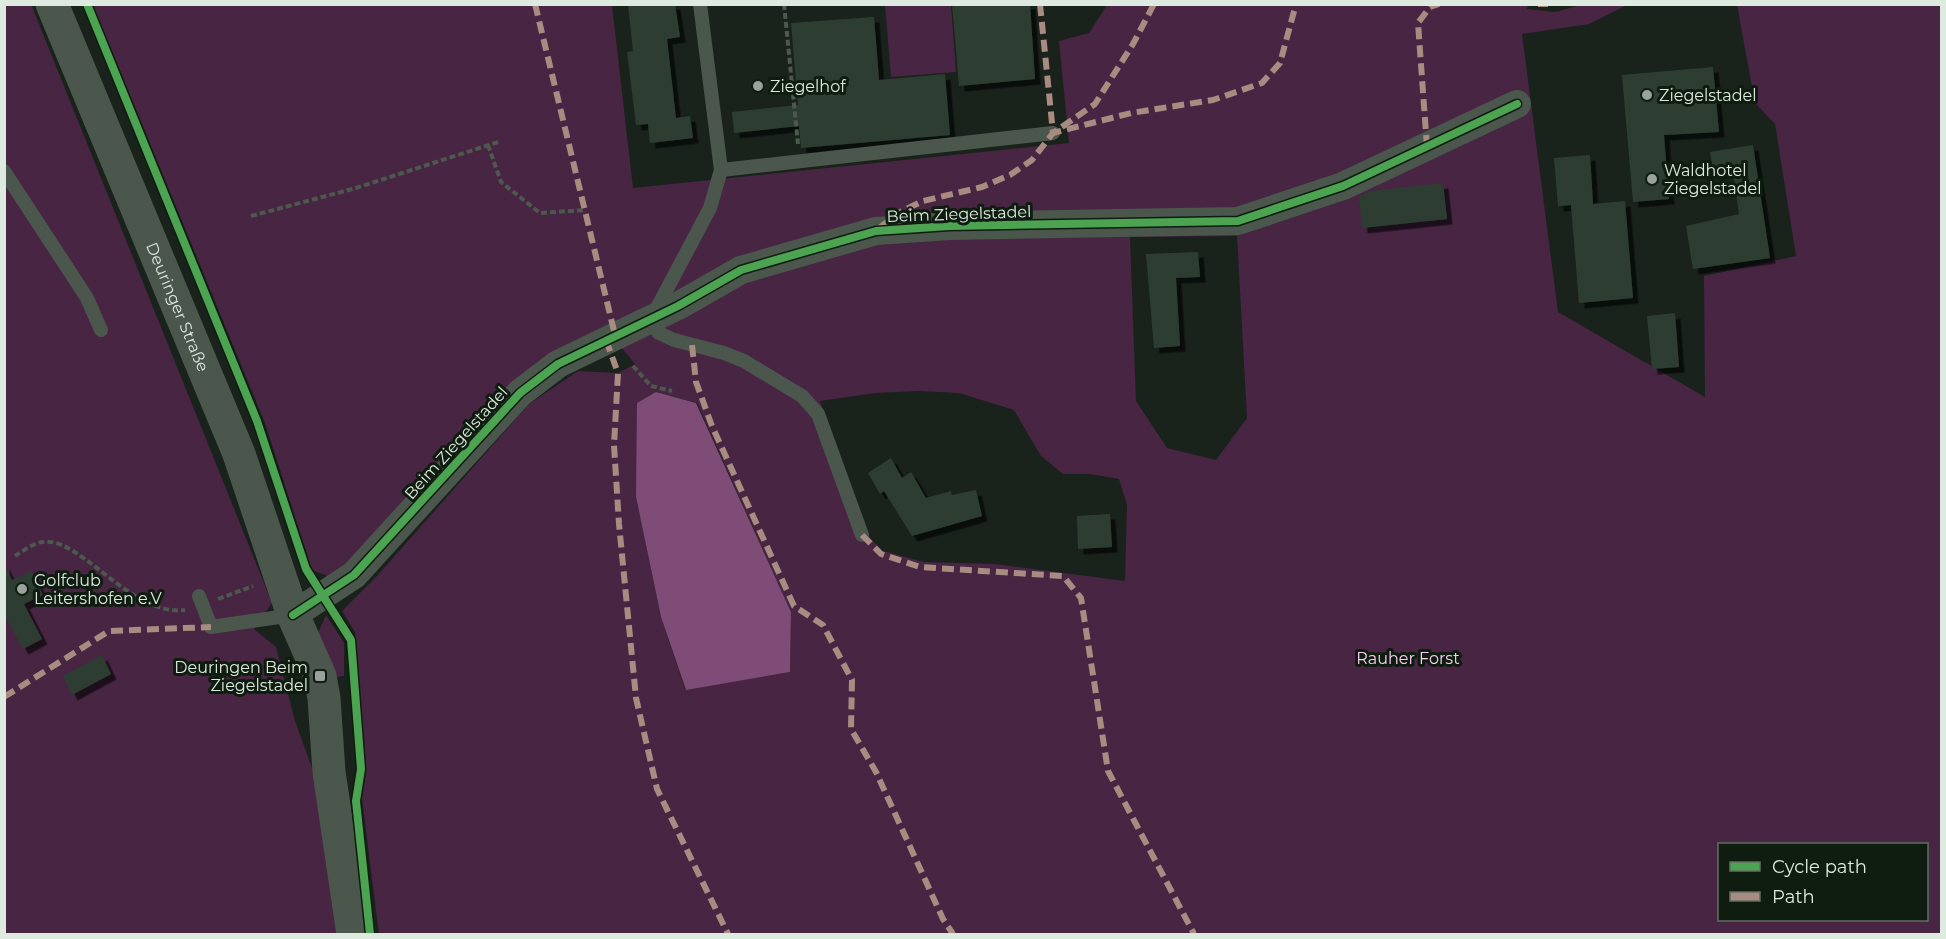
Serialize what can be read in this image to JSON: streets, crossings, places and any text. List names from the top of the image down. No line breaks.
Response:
{"streets":{"street":["Beim Ziegelstadel","Deuringer Straße"]},"crossings":[["Beim Ziegelstadel","Deuringer Straße"]],"parks":["Rauher Forst"],"places":{"other":["Ziegelhof","Ziegelstadel","Waldhotel Ziegelstadel","Golfclub Leitershofen e.V"],"transit":["Deuringen Beim Ziegelstadel"]},"legend":["Cycle path","Path"]}
